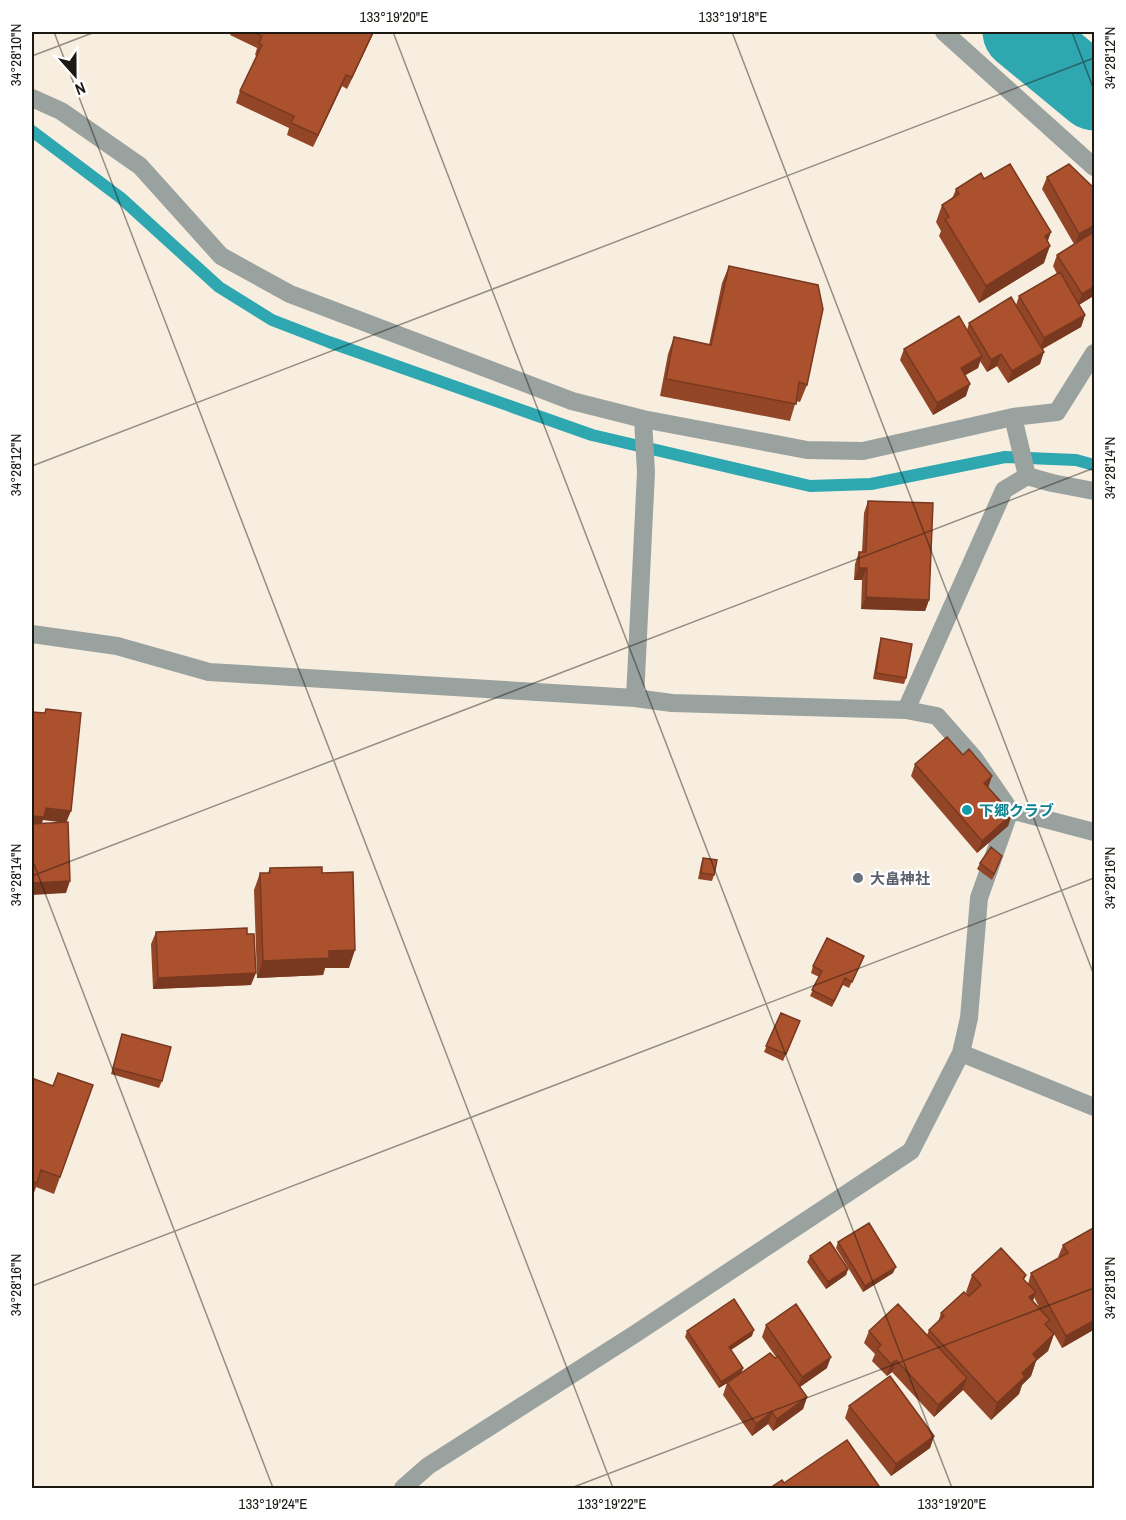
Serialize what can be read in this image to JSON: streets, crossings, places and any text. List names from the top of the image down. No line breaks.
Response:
{"places":["下郷クラブ","大畠神社"],"north":"bottom","coordinates":["133°19'20\"E","133°19'18\"E","34°28'10\"N","34°28'12\"N","34°28'14\"N","34°28'16\"N","34°28'18\"N","133°19'24\"E","133°19'22\"E"]}
